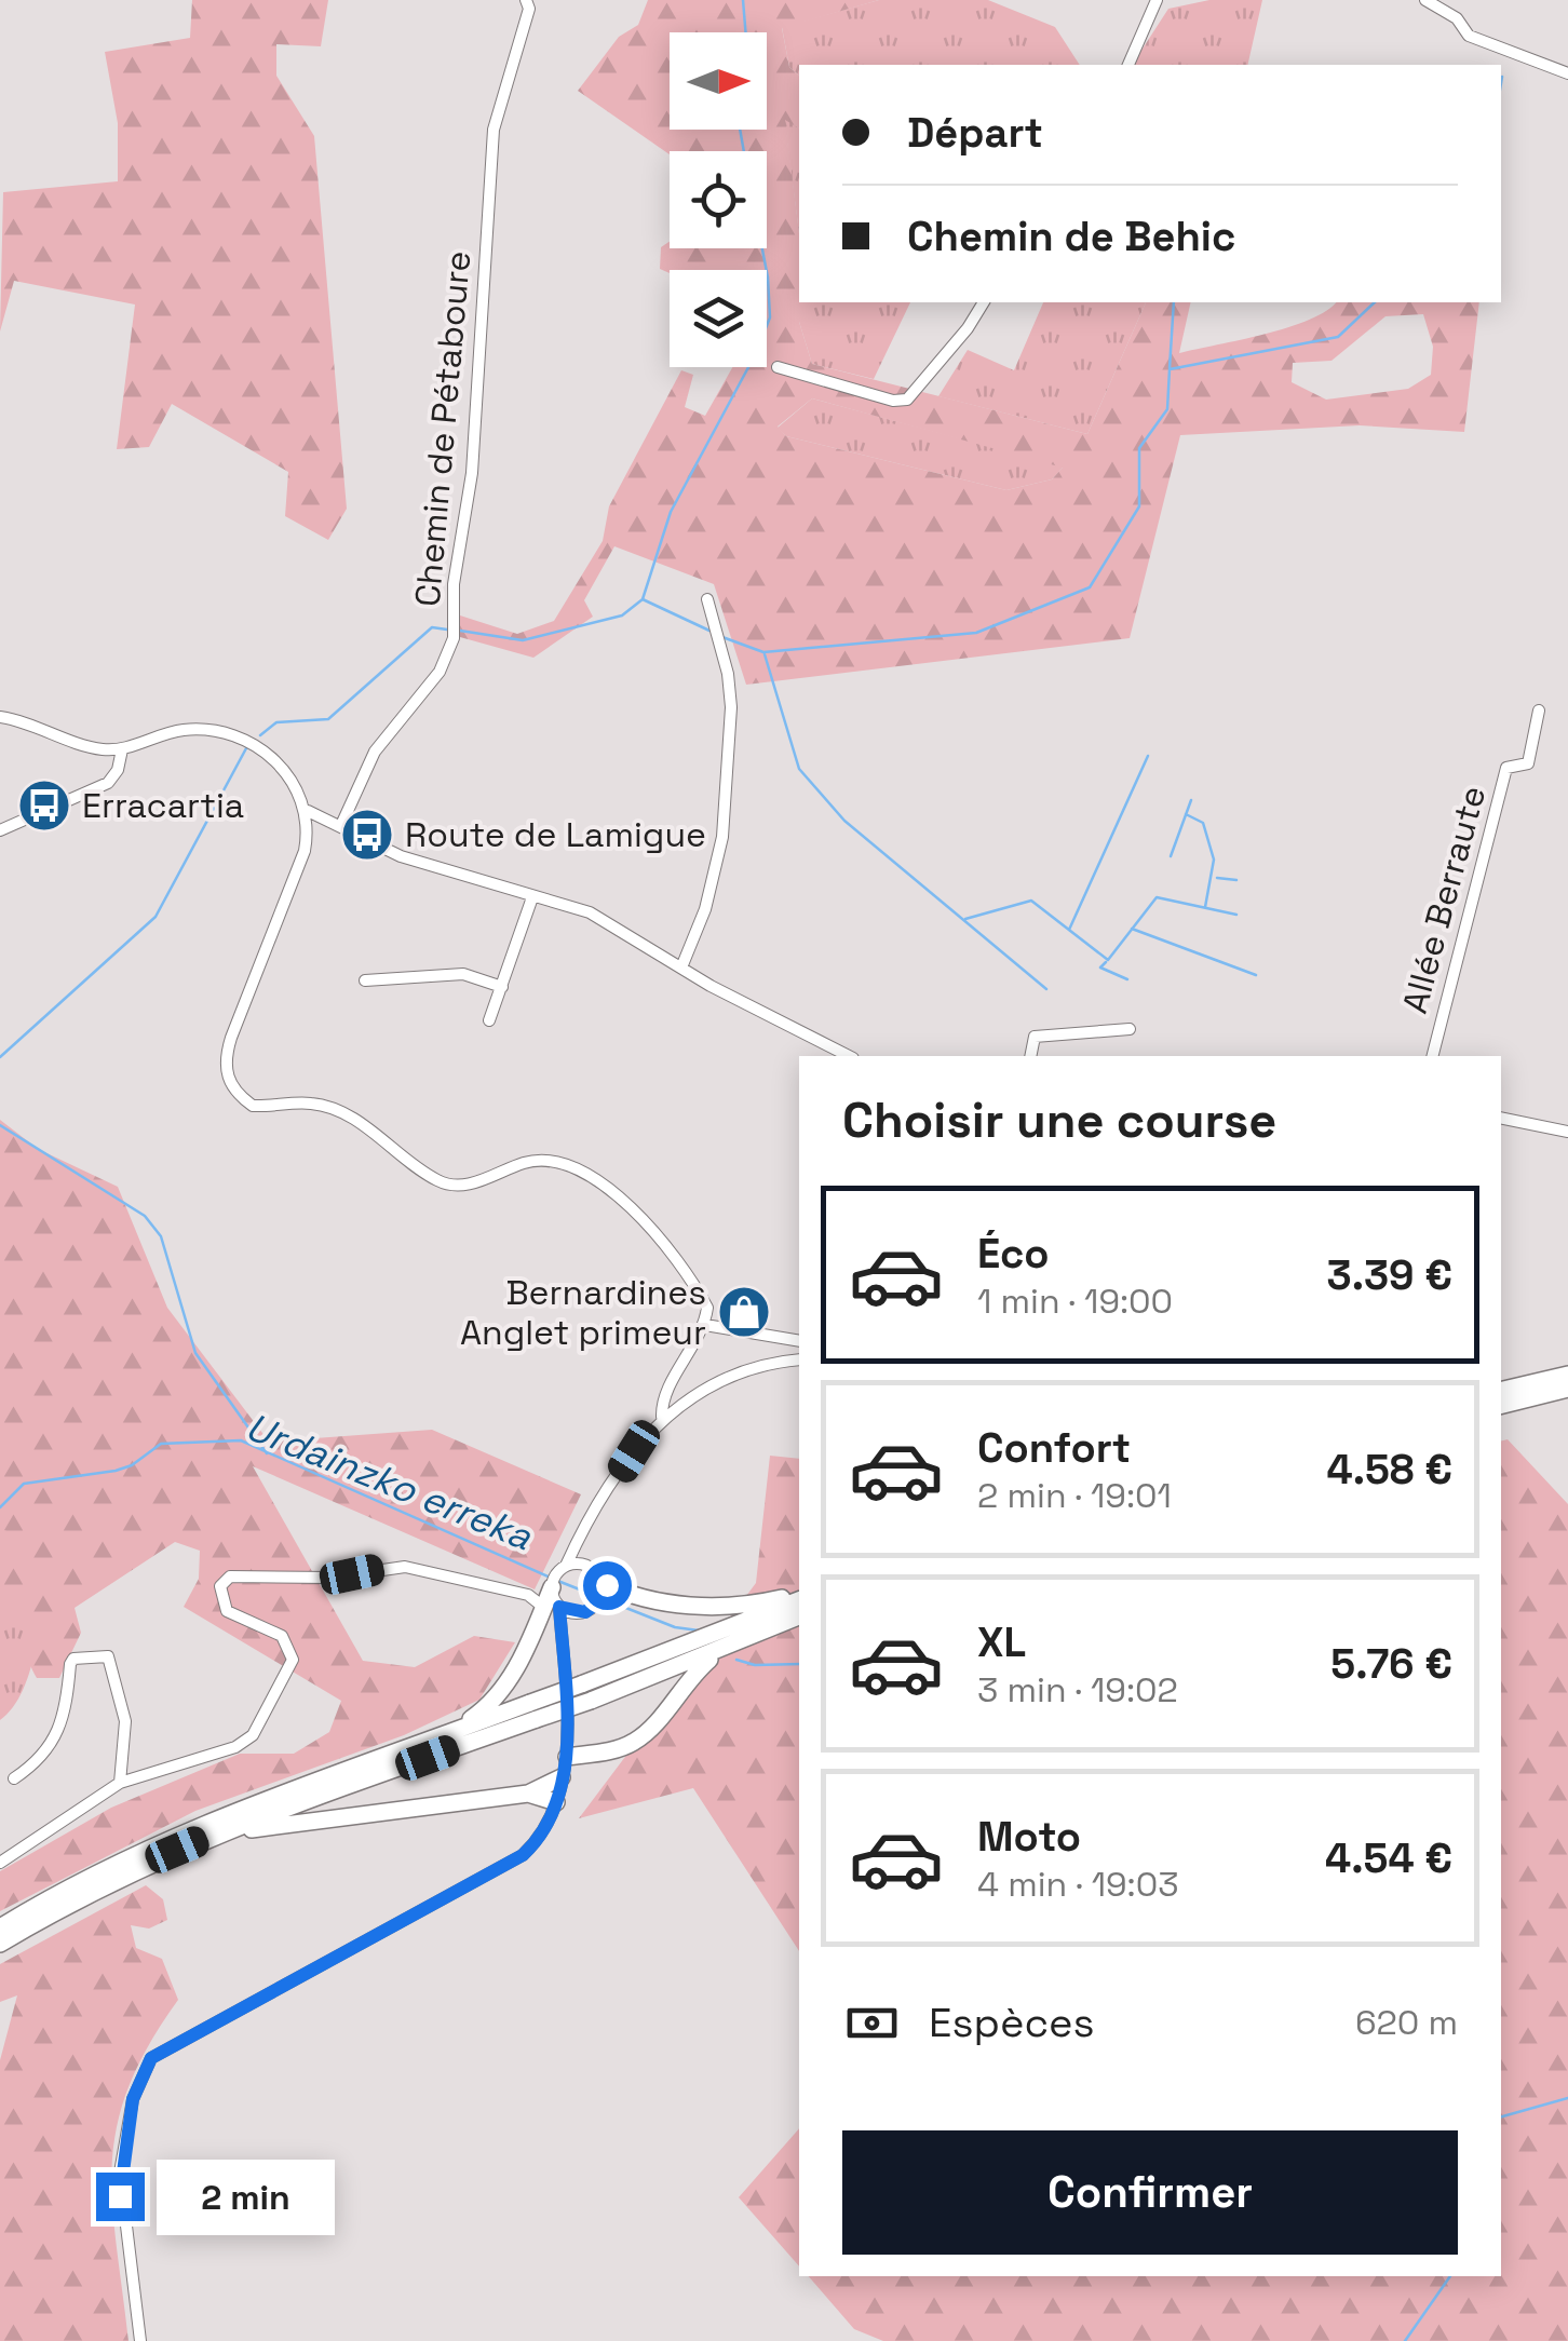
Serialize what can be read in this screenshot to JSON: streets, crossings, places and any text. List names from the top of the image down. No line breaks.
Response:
{"streets":{"street":["Chemin de Pétaboure","Allée Berraute"]},"water":["Urdainzko erreka"],"places":{"bus stop":["Erracartia","Route de Lamigue"],"shop":["Bernardines Anglet primeur"]},"north":"right","page":{"banner":["Départ","Chemin de Behic"],"heading":"Choisir une course","list":[{"name":"Éco","note":"1 min · 19:00","value":"3.39 €"},{"name":"Confort","note":"2 min · 19:01","value":"4.58 €"},{"name":"XL","note":"3 min · 19:02","value":"5.76 €"},{"name":"Moto","note":"4 min · 19:03","value":"4.54 €"}],"pay":["Espèces","620 m"],"buttons":"Confirmer","bubble":"2 min"}}
